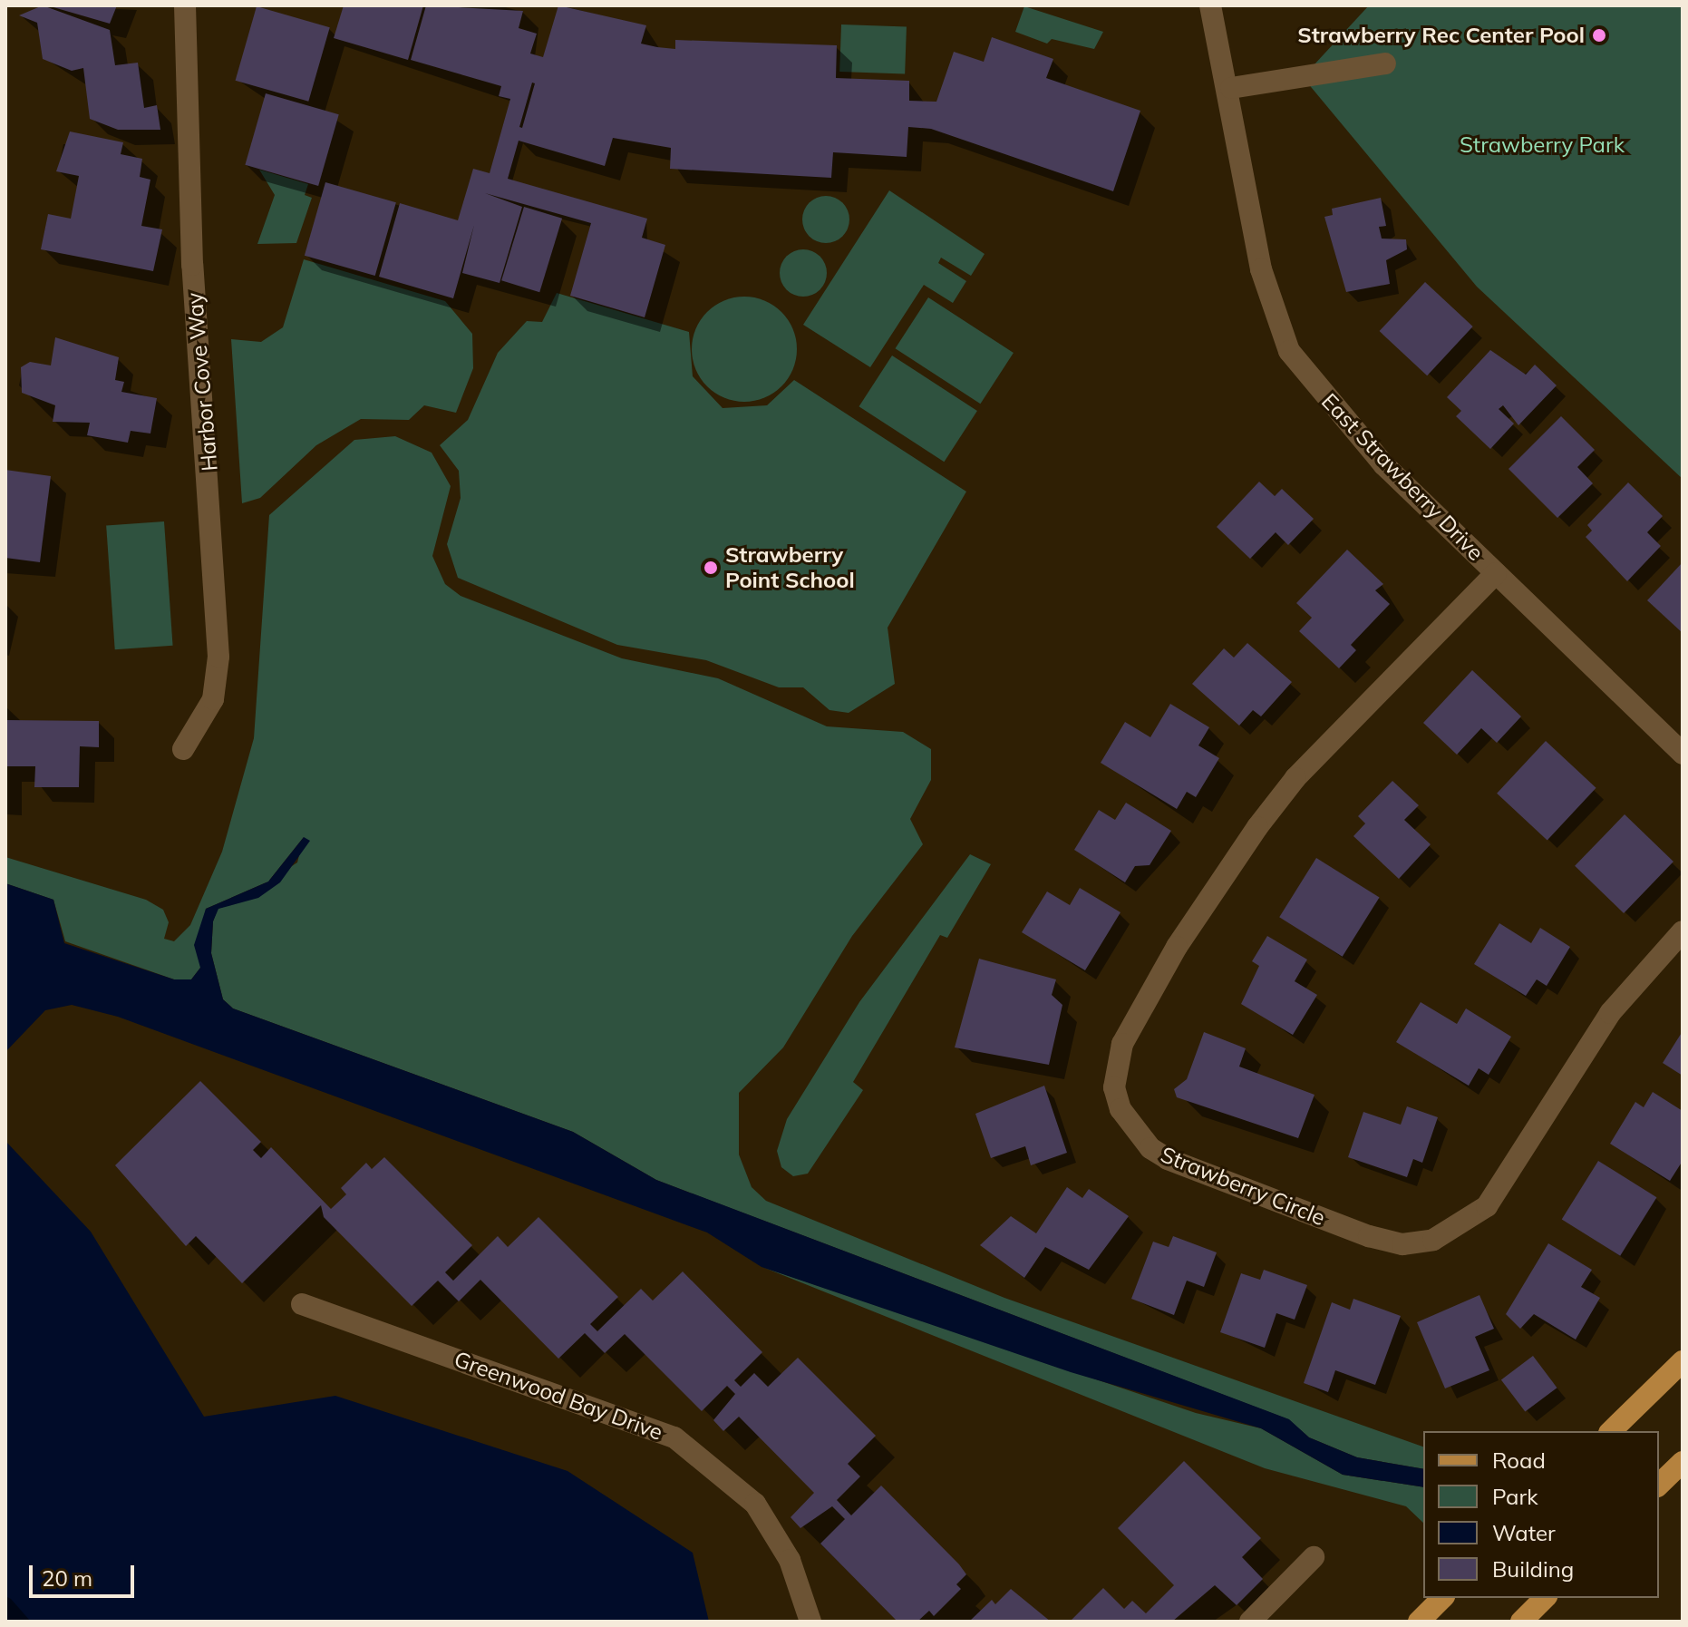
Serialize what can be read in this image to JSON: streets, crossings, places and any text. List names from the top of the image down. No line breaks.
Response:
{"streets":{"street":["Harbor Cove Way","East Strawberry Drive","Strawberry Circle","Greenwood Bay Drive"]},"crossings":[["East Strawberry Drive","Strawberry Circle"]],"parks":["Strawberry Park"],"places":["Strawberry Rec Center Pool","Strawberry Point School"],"legend":["Road","Park","Water","Building"],"scale_bar":"20 m"}
